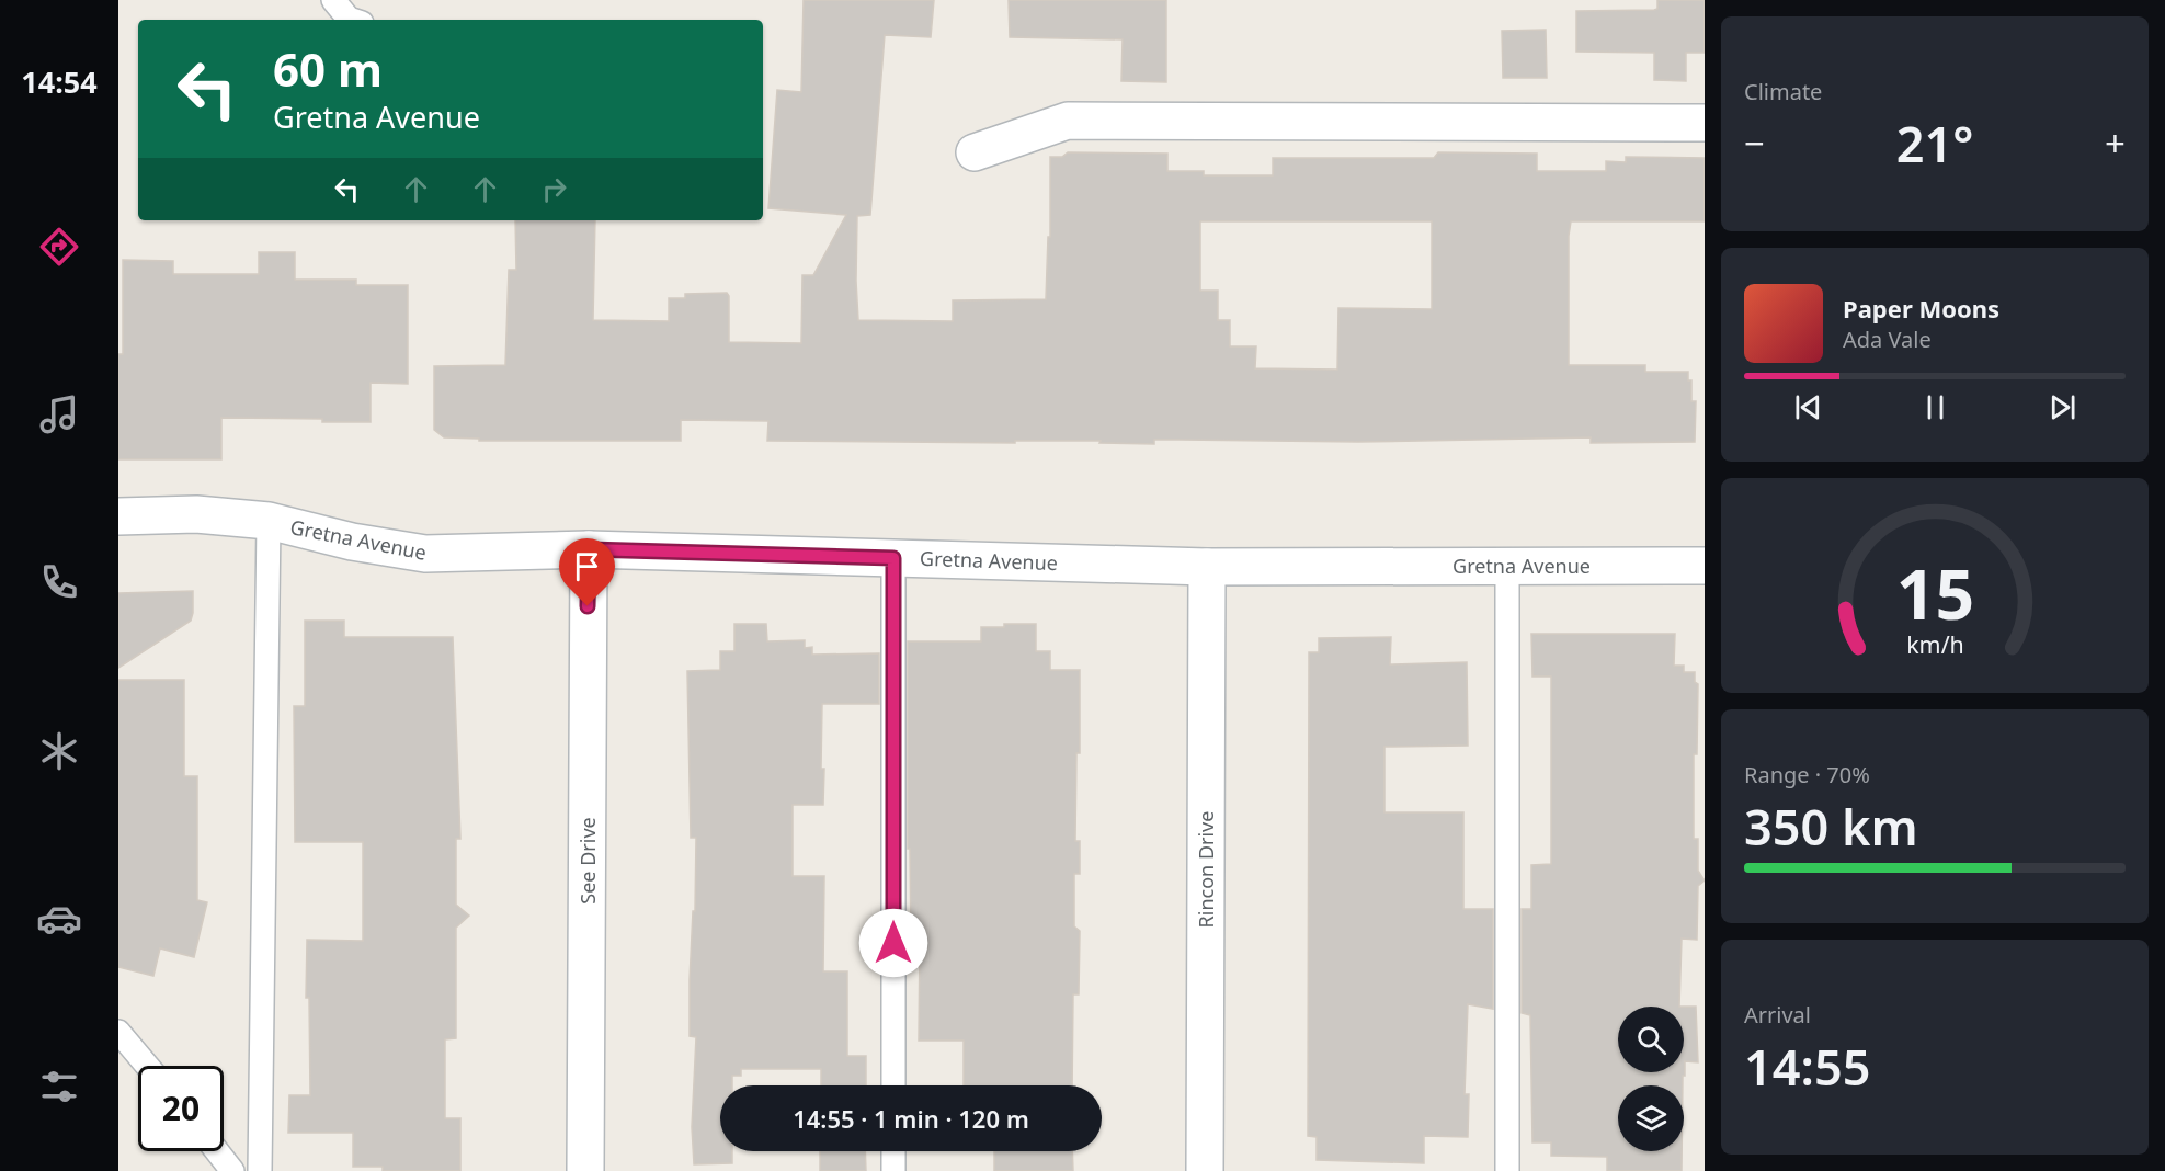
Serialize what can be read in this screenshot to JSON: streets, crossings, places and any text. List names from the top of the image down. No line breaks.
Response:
{"streets":{"street":["Gretna Avenue","See Drive","Rincon Drive"]},"crossings":[["Gretna Avenue","See Drive"],["Gretna Avenue","Rincon Drive"]],"page":{"tabs":"14:54","tile":["Climate",["Range · 70%","350 km"],["Arrival","14:55"]],"turn":["60 m","Gretna Avenue"],"heat":["−","21°","+"],"song":["Paper Moons","Ada Vale"],"limit":"20","trip":"14:55 · 1 min · 120 m","gauge":["15","km/h"]}}
